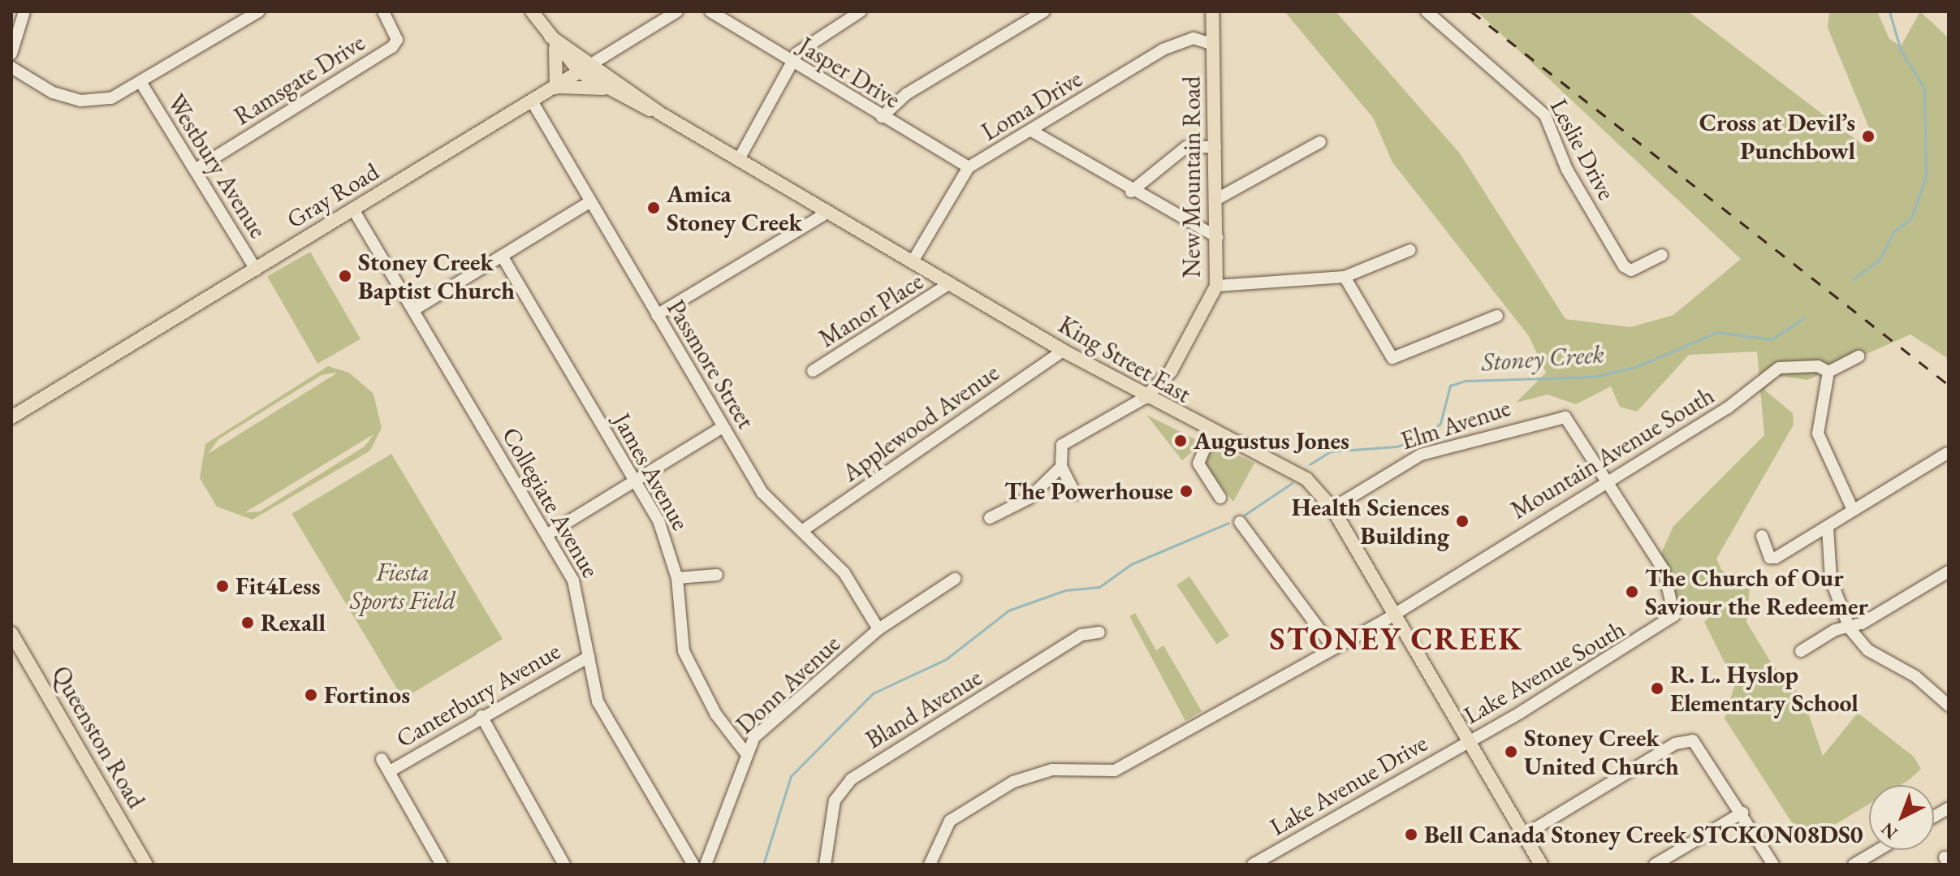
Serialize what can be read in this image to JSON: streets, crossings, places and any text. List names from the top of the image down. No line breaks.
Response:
{"streets":{"main road":["New Mountain Road","Gray Road","King Street East","Queenston Road"],"street":["Jasper Drive","Ramsgate Drive","Loma Drive","Leslie Drive","Westbury Avenue","Manor Place","Passmore Street","Applewood Avenue","Elm Avenue","Mountain Avenue South","James Avenue","Collegiate Avenue","Lake Avenue South","Donn Avenue","Canterbury Avenue","Bland Avenue","Lake Avenue Drive"]},"crossings":[["Jasper Drive","Loma Drive"],["Ramsgate Drive","Westbury Avenue"],["Loma Drive","New Mountain Road"],["Loma Drive","King Street East"],["Westbury Avenue","Gray Road"],["New Mountain Road","King Street East"],["Gray Road","King Street East"],["Gray Road","Passmore Street"],["Gray Road","Collegiate Avenue"],["Manor Place","King Street East"],["King Street East","Applewood Avenue"],["King Street East","Elm Avenue"],["King Street East","Mountain Avenue South"],["King Street East","Lake Avenue South"],["King Street East","Lake Avenue Drive"],["Passmore Street","Applewood Avenue"],["Passmore Street","Donn Avenue"],["Elm Avenue","Mountain Avenue South"],["Elm Avenue","Lake Avenue South"],["Mountain Avenue South","Lake Avenue South"],["James Avenue","Donn Avenue"],["Collegiate Avenue","Canterbury Avenue"],["Lake Avenue South","Lake Avenue Drive"]],"districts":["STONEY CREEK"],"water":["Stoney Creek"],"parks":["Fiesta Sports Field"],"places":["Cross at Devil’s Punchbowl","Amica Stoney Creek","Stoney Creek Baptist Church","Augustus Jones","The Powerhouse","Health Sciences Building","Fit4Less","The Church of Our Saviour the Redeemer","Rexall","R. L. Hyslop Elementary School","Fortinos","Stoney Creek United Church","Bell Canada Stoney Creek STCKON08DS0"],"north":"bottom left"}
